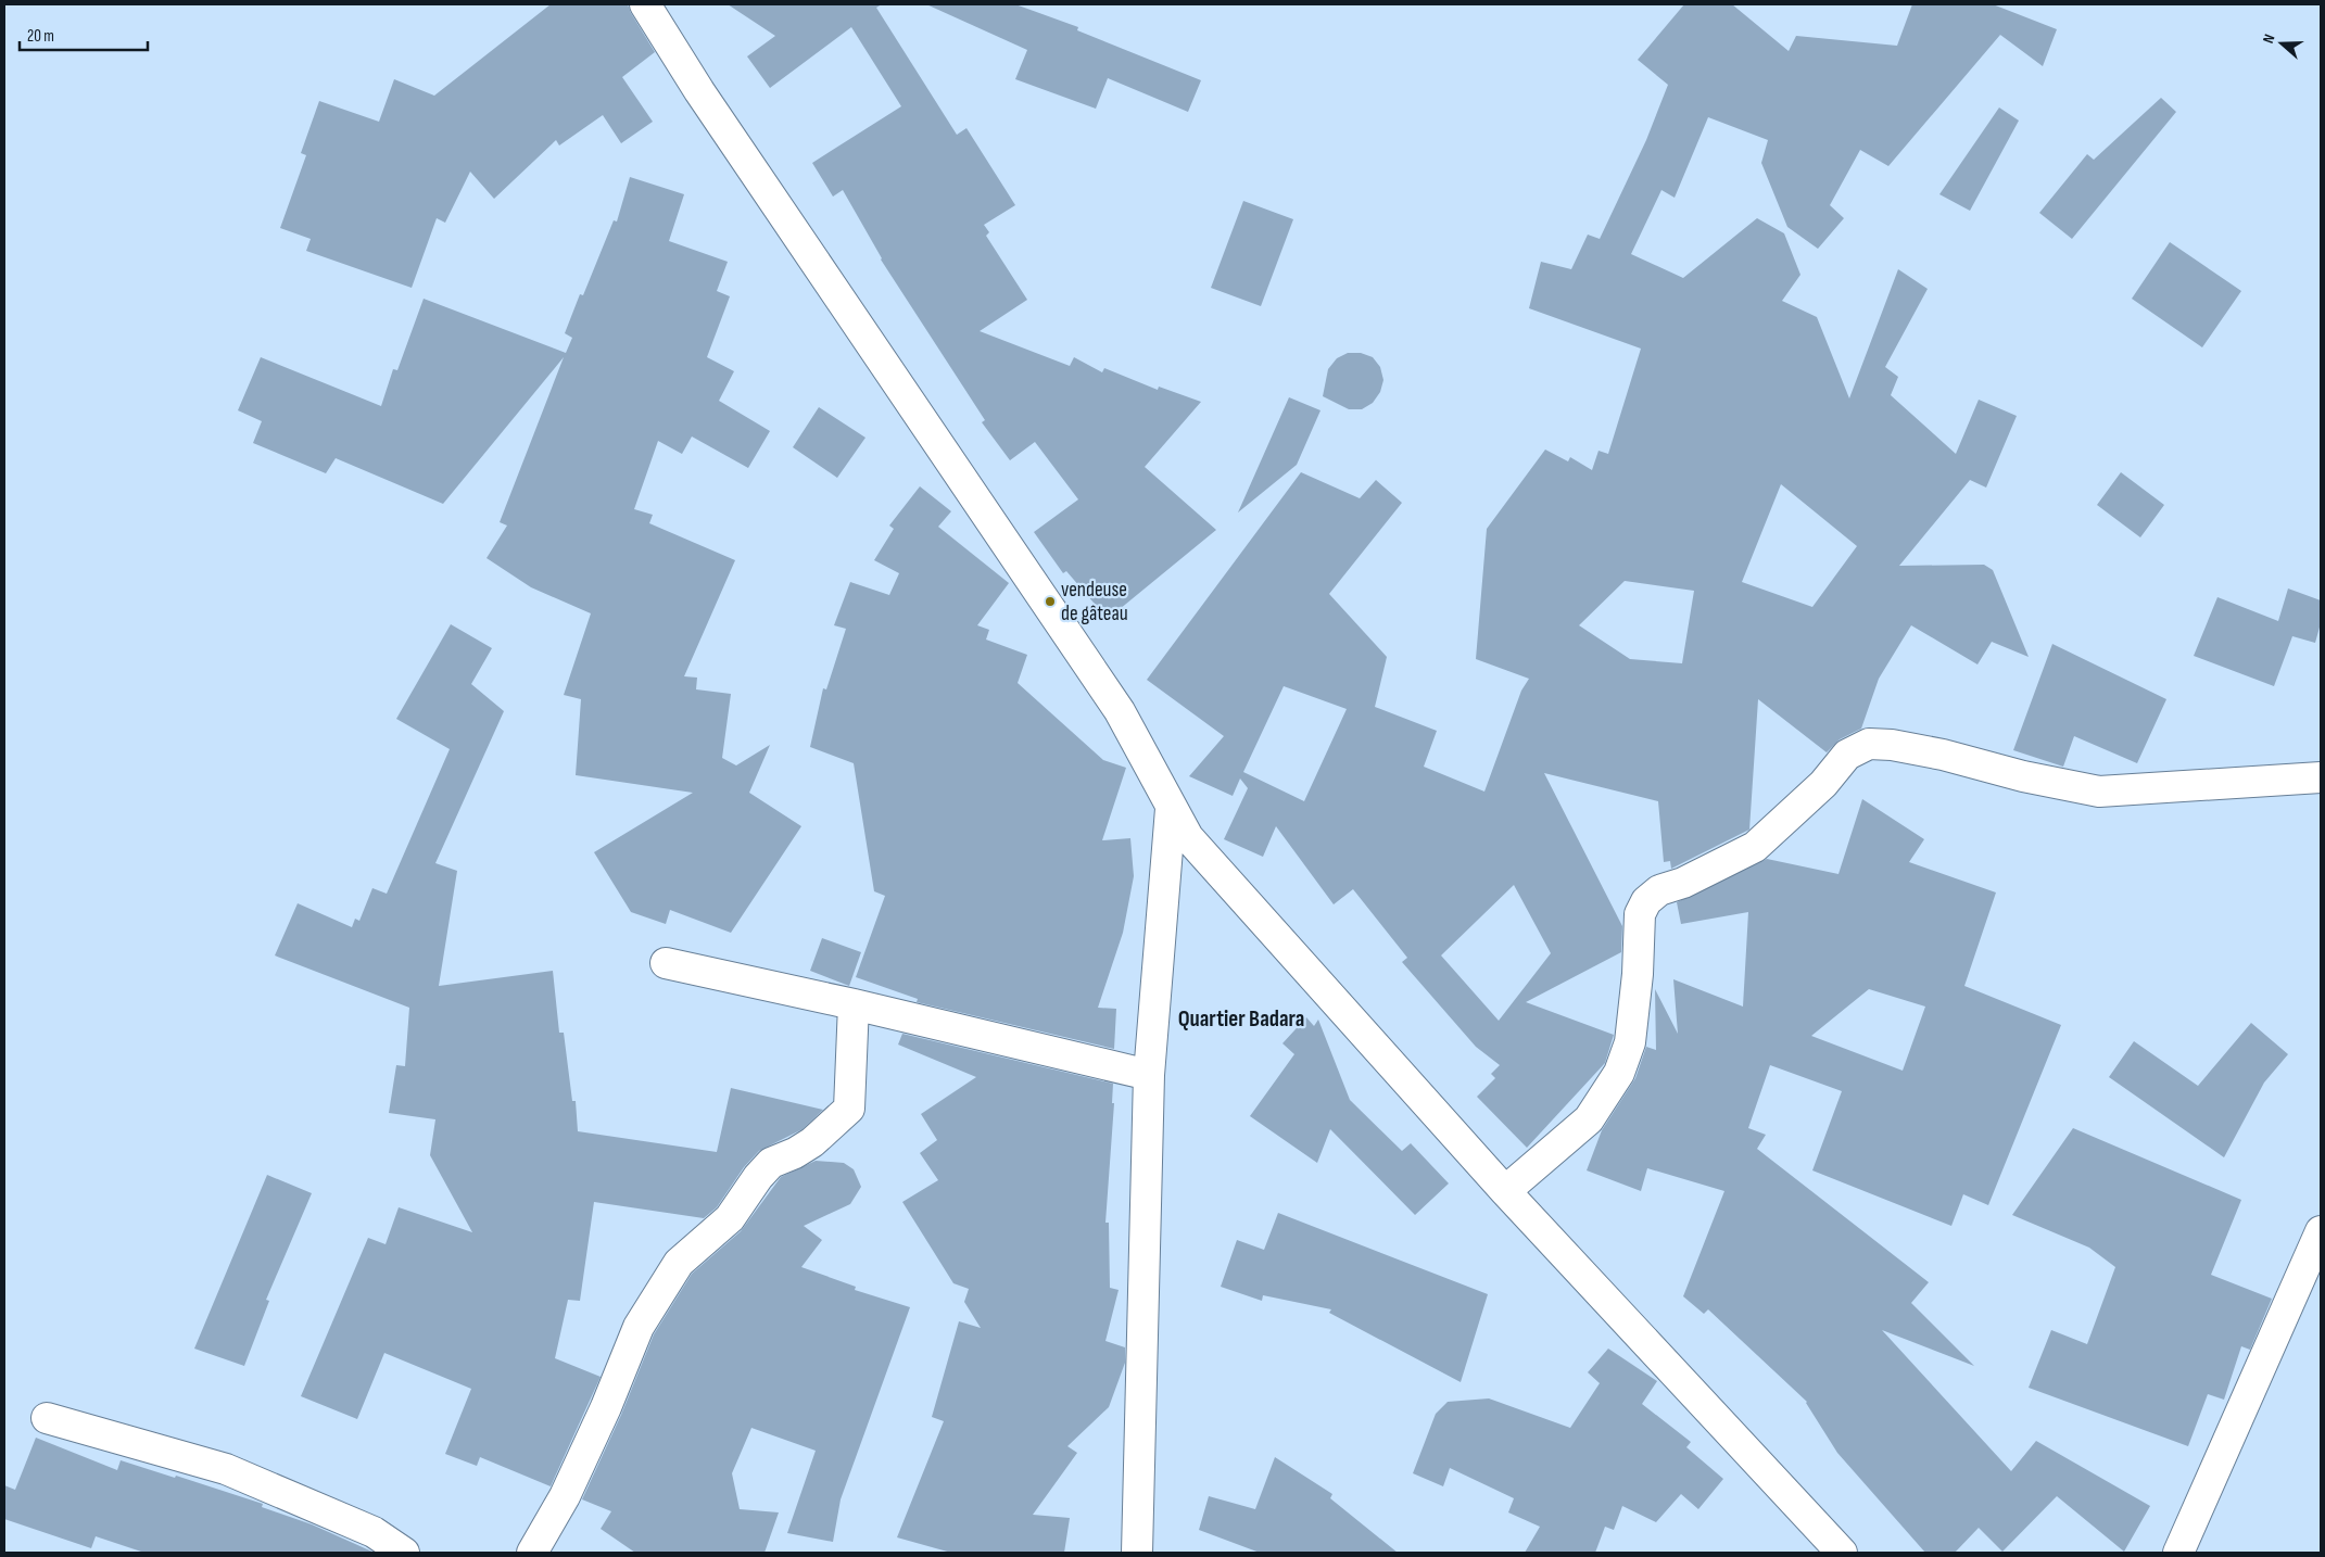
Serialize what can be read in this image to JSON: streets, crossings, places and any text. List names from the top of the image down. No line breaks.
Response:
{"districts":["Quartier Badara"],"places":["vendeuse de gâteau"],"scale_bar":"20 m","north":"left"}
